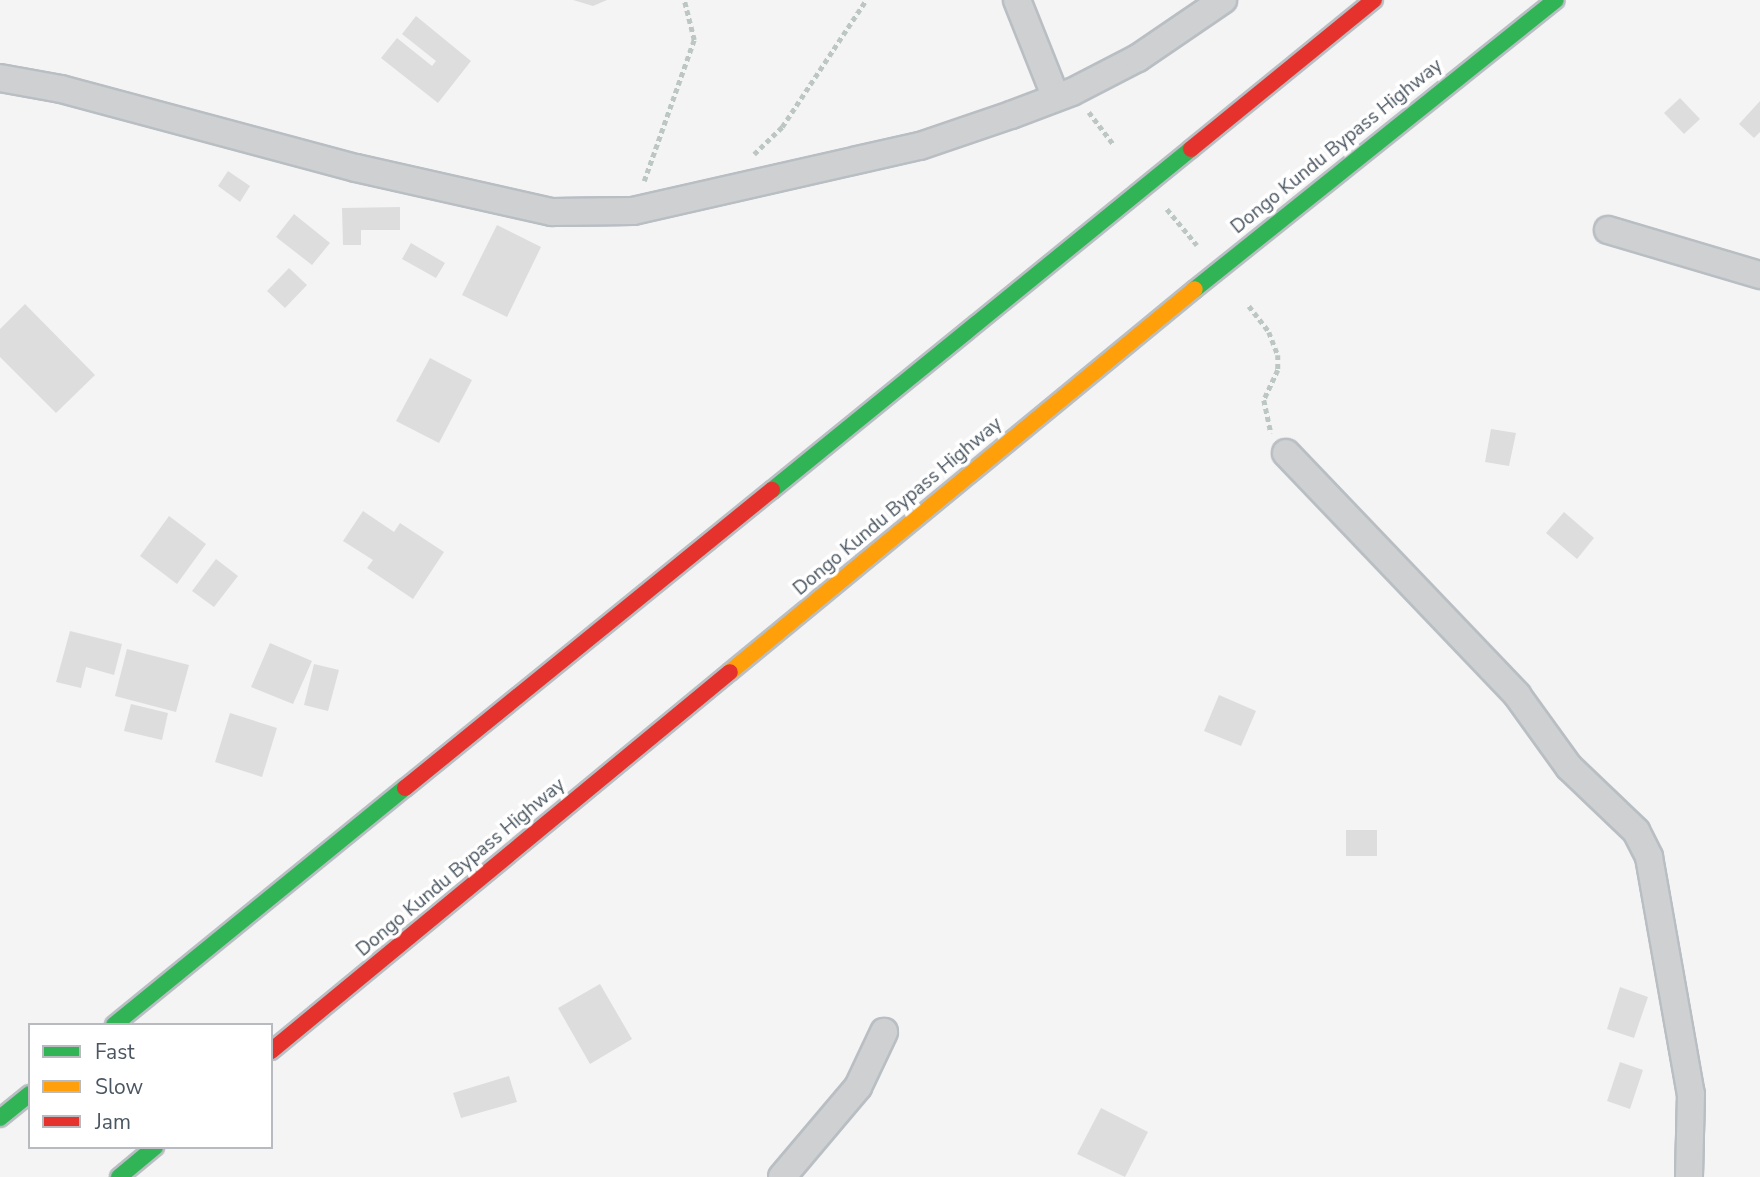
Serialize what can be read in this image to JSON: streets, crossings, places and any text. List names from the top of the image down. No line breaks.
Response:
{"streets":{"highway":["Dongo Kundu Bypass Highway"]},"legend":["Fast","Slow","Jam"]}
